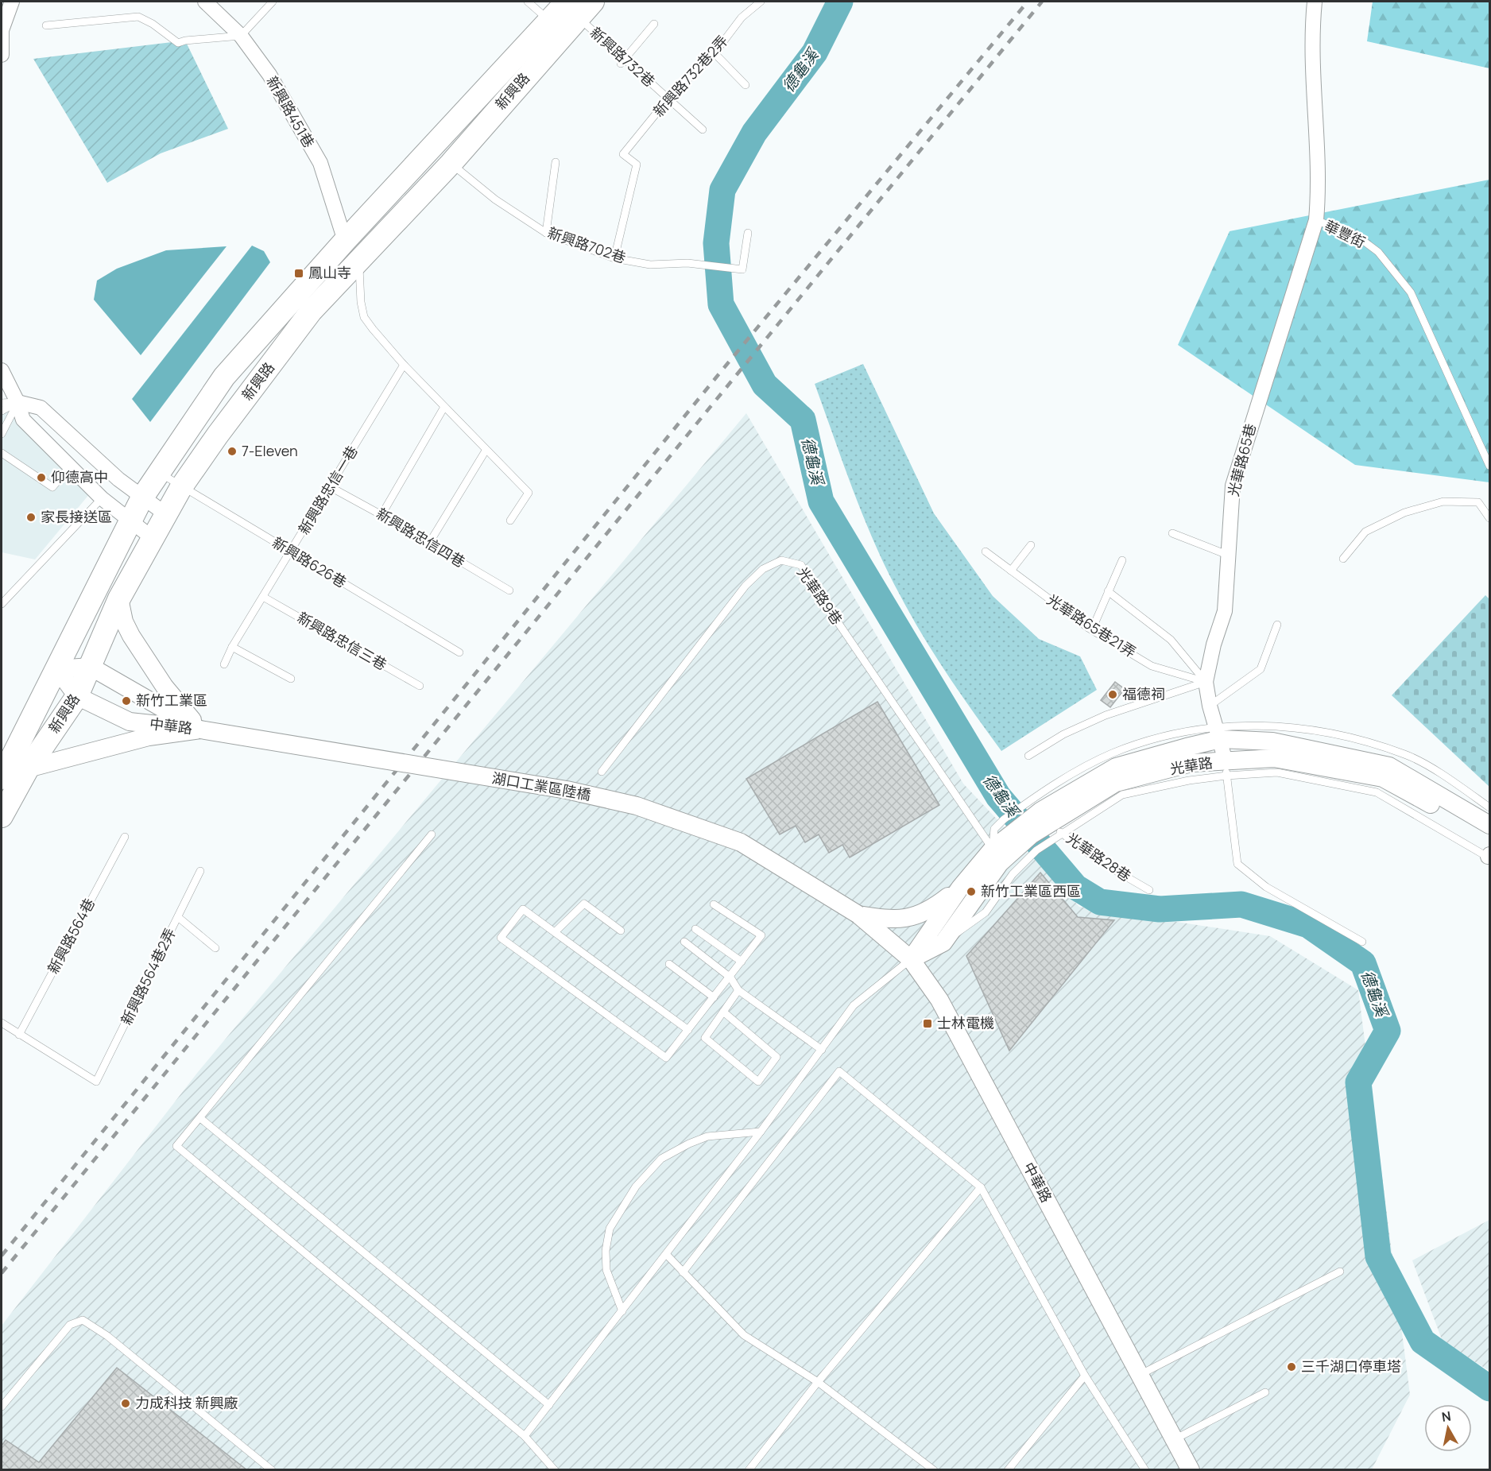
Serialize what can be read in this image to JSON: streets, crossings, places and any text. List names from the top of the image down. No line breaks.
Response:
{"streets":{"main road":["新興路"],"street":["新興路451巷","華豐街","光華路65巷","中華路","光華路","湖口工業區陸橋"],"lane":["新興路732巷","新興路732巷2弄","新興路702巷","新興路忠信一巷","新興路忠信四巷","新興路626巷","光華路9巷","光華路65巷21弄","新興路忠信三巷","光華路28巷","新興路564巷","新興路564巷2弄"]},"crossings":[["新興路732巷","新興路732巷2弄"],["新興路732巷","新興路"],["新興路732巷2弄","新興路702巷"],["新興路","新興路451巷"],["新興路","新興路702巷"],["新興路","新興路626巷"],["新興路","中華路"],["華豐街","光華路65巷"],["光華路65巷","光華路65巷21弄"],["光華路65巷","光華路"],["新興路忠信一巷","新興路忠信四巷"],["新興路忠信一巷","新興路626巷"],["新興路忠信一巷","新興路忠信三巷"],["光華路9巷","光華路"],["中華路","光華路"],["中華路","湖口工業區陸橋"],["光華路","光華路28巷"],["新興路564巷","新興路564巷2弄"]],"water":["德龜溪"],"places":{"transit":["鳳山寺","士林電機"],"other":["7-Eleven","仰德高中","家長接送區","福德祠","新竹工業區","新竹工業區西區","三千湖口停車塔","力成科技 新興廠"]},"north":"top"}
